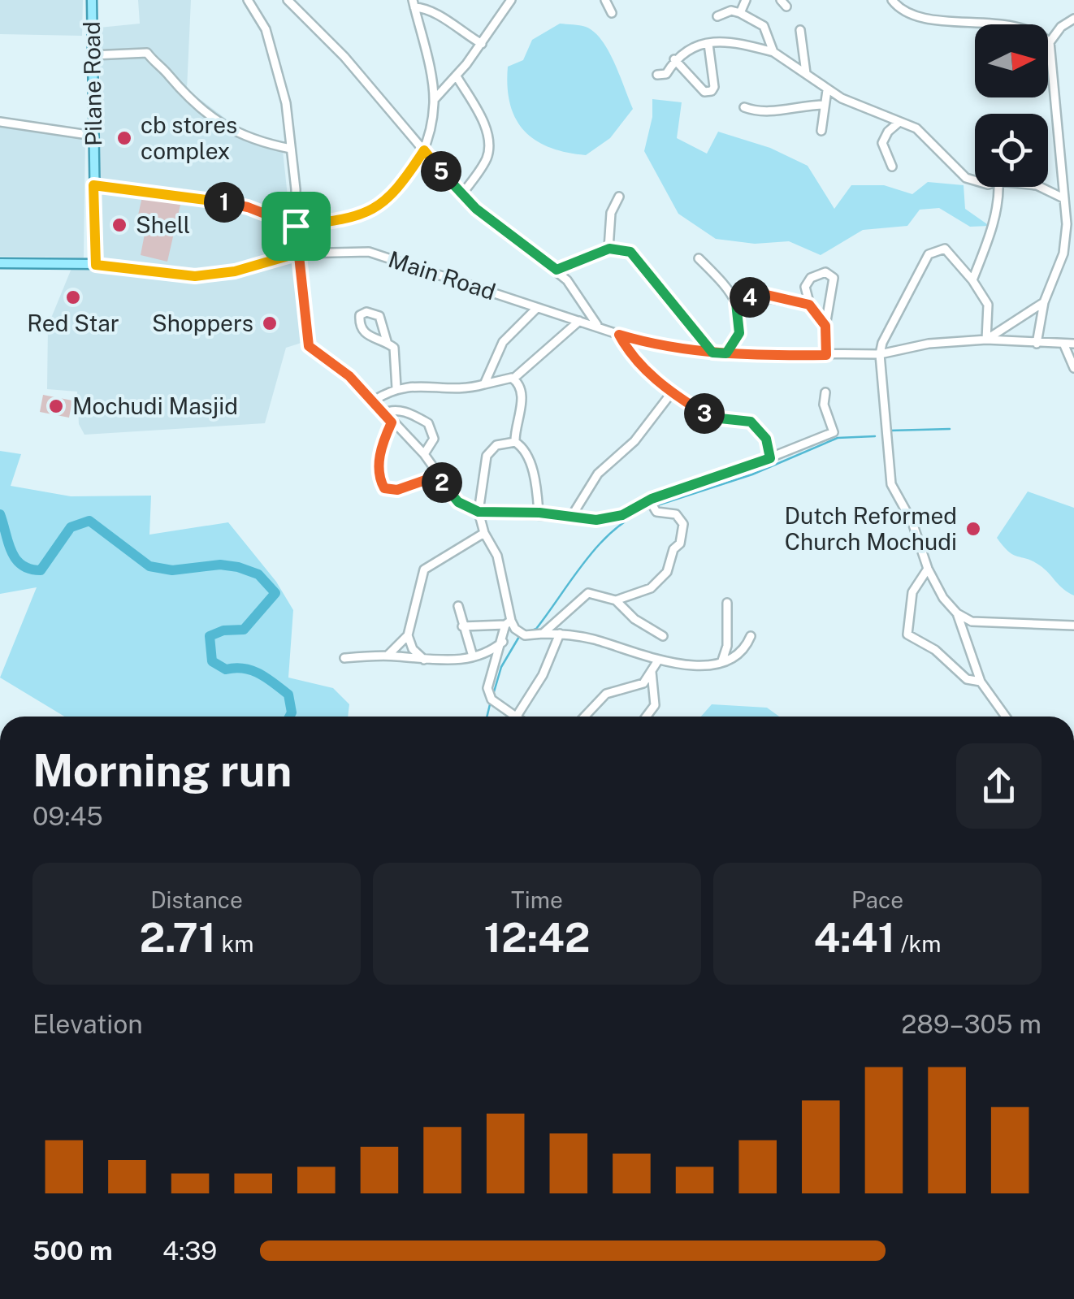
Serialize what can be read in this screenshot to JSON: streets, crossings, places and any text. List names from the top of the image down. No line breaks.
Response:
{"streets":{"main road":["Pilane Road","Main Road"]},"crossings":[["Pilane Road","Main Road"]],"places":["cb stores complex","Shell","Red Star","Shoppers","Mochudi Masjid","Dutch Reformed Church Mochudi"],"north":"right","page":{"pins":["5","1","4","3","2"],"heading":["Morning run","09:45"],"stats":[["Distance","2.71 km"],["Time","12:42"],["Pace","4:41 /km"]],"chart":["Elevation","289–305 m"],"list":[{"name":"500 m","note":"4:39"}]}}
